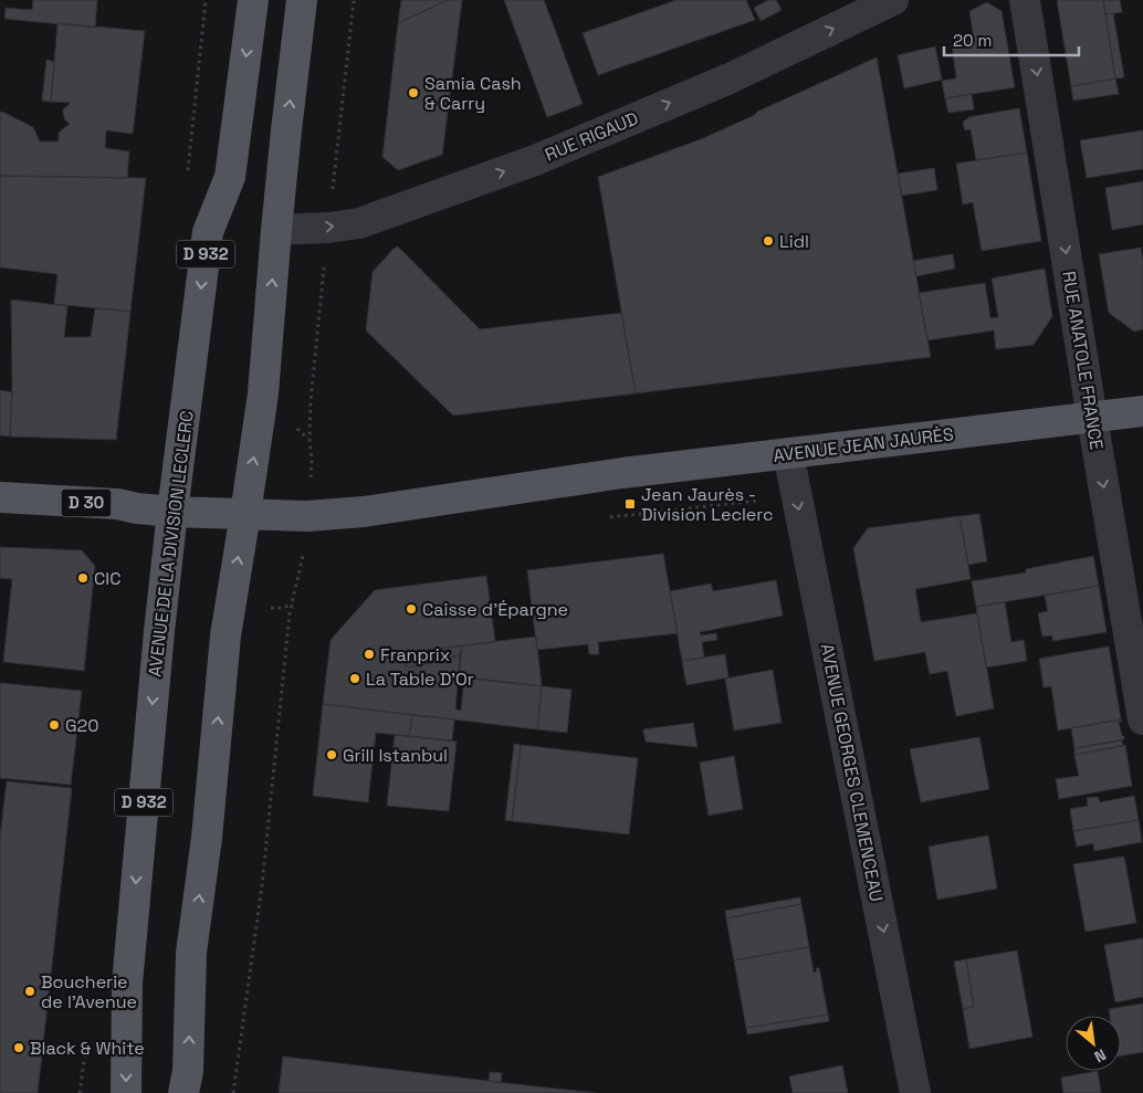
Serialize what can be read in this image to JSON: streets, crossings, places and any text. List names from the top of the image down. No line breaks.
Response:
{"streets":{"main road":["D 932","AVENUE JEAN JAURÈS","D 30","AVENUE DE LA DIVISION LECLERC"],"street":["RUE RIGAUD","RUE ANATOLE FRANCE","AVENUE GEORGES CLEMENCEAU"]},"crossings":[["RUE ANATOLE FRANCE","AVENUE JEAN JAURÈS"],["AVENUE JEAN JAURÈS","D 30"],["AVENUE JEAN JAURÈS","AVENUE DE LA DIVISION LECLERC"],["AVENUE JEAN JAURÈS","AVENUE GEORGES CLEMENCEAU"],["D 30","AVENUE DE LA DIVISION LECLERC"]],"one_way":["RUE RIGAUD","RUE ANATOLE FRANCE","AVENUE GEORGES CLEMENCEAU"],"places":{"other":["Samia Cash & Carry","Lidl","CIC","Caisse d'Épargne","Franprix","La Table D'Or","G20","Grill Istanbul","Boucherie de l'Avenue","Black & White"],"transit":["Jean Jaurès - Division Leclerc"]},"scale_bar":"20 m","north":"bottom right"}
